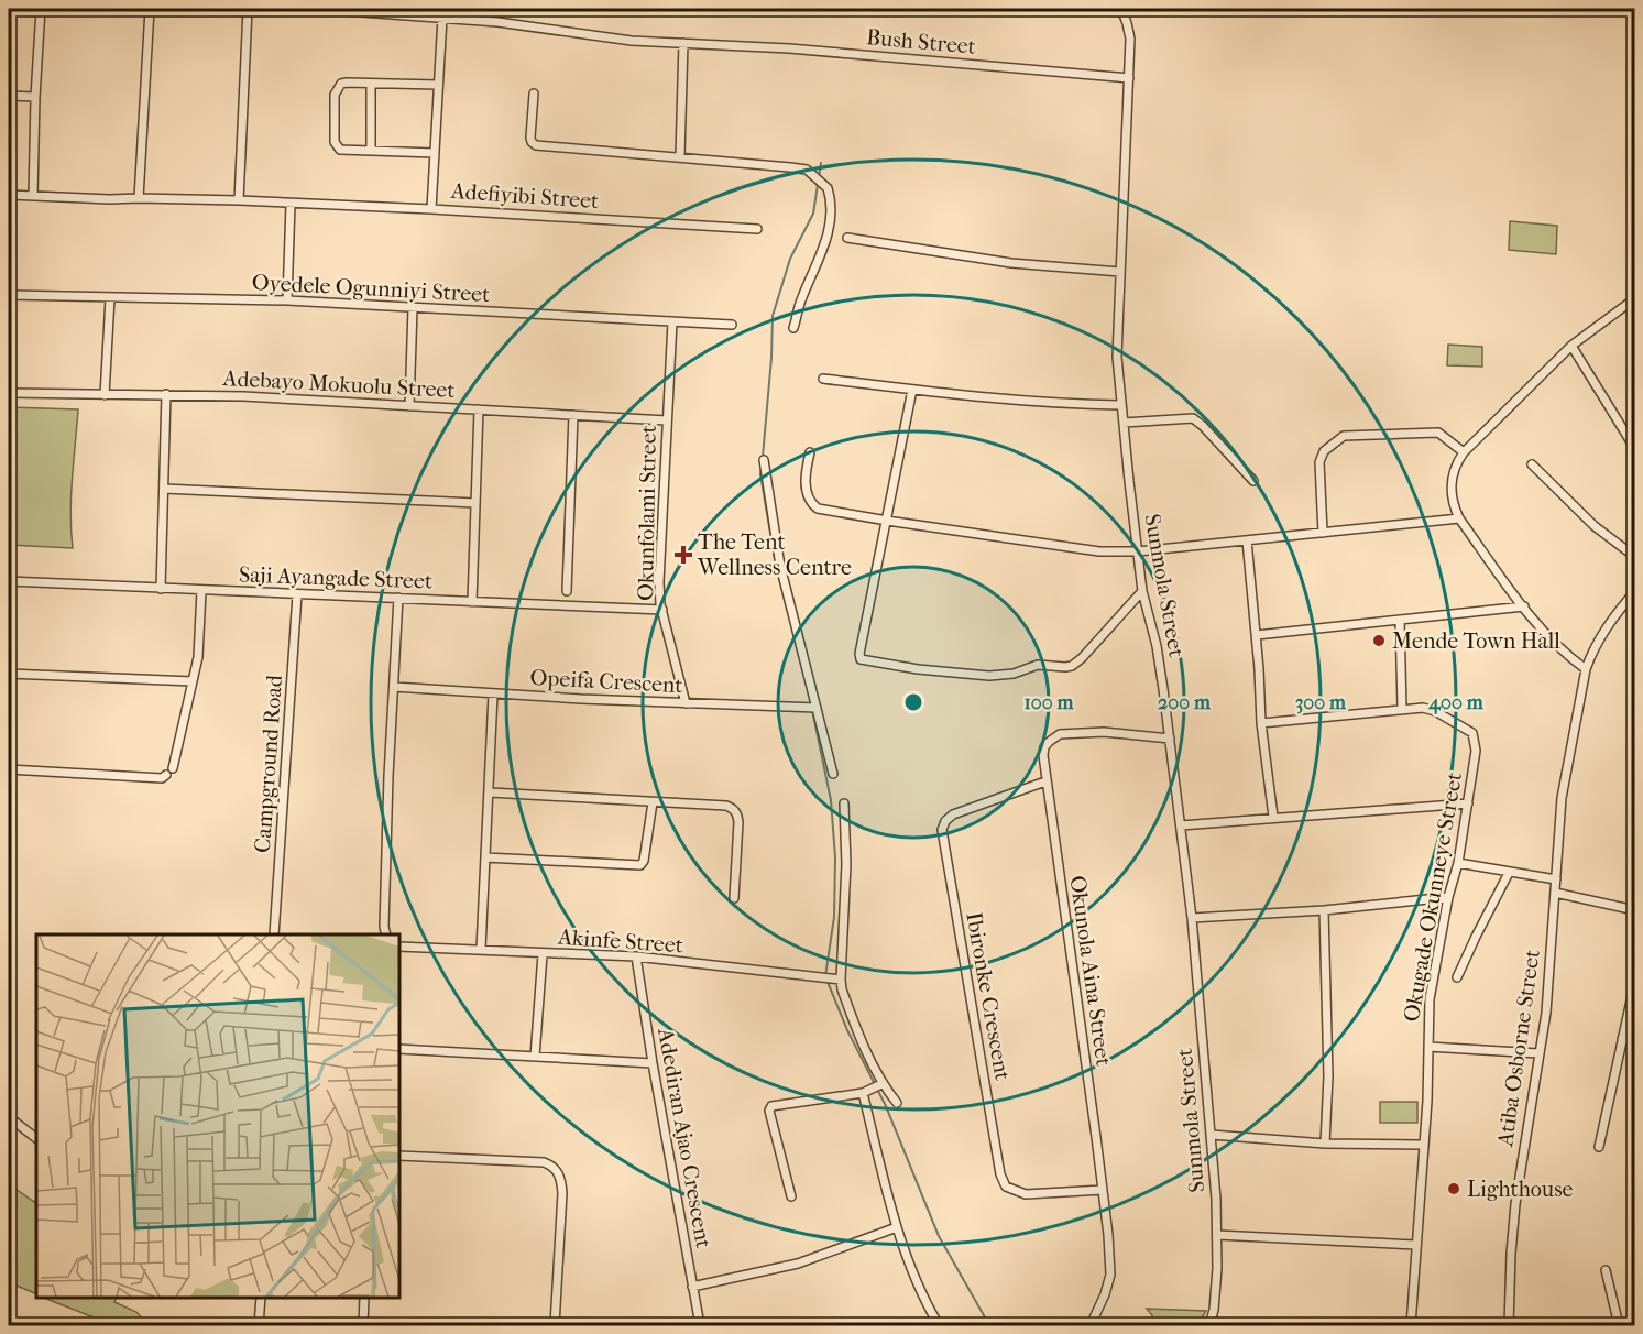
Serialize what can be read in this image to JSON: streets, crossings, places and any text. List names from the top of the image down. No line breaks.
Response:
{"streets":{"street":["Bush Street","Adefiyibi Street","Oyedele Ogunniyi Street","Adebayo Mokuolu Street","Okunfolami Street","Saji Ayangade Street","Sunmola Street","Opeifa Crescent","Campground Road","Okugade Okunneye Street","Akinfe Street","Okunola Aina Street","Ibironke Crescent","Atiba Osborne Street","Adediran Ajao Crescent"]},"crossings":[["Bush Street","Sunmola Street"],["Oyedele Ogunniyi Street","Okunfolami Street"],["Adebayo Mokuolu Street","Okunfolami Street"],["Okunfolami Street","Saji Ayangade Street"],["Okunfolami Street","Opeifa Crescent"],["Saji Ayangade Street","Campground Road"],["Sunmola Street","Okunola Aina Street"],["Akinfe Street","Adediran Ajao Crescent"],["Okunola Aina Street","Ibironke Crescent"]],"places":{"health":["The Tent Wellness Centre"],"other":["Mende Town Hall","Lighthouse"]},"rings":["100 m","200 m","300 m","400 m"]}
